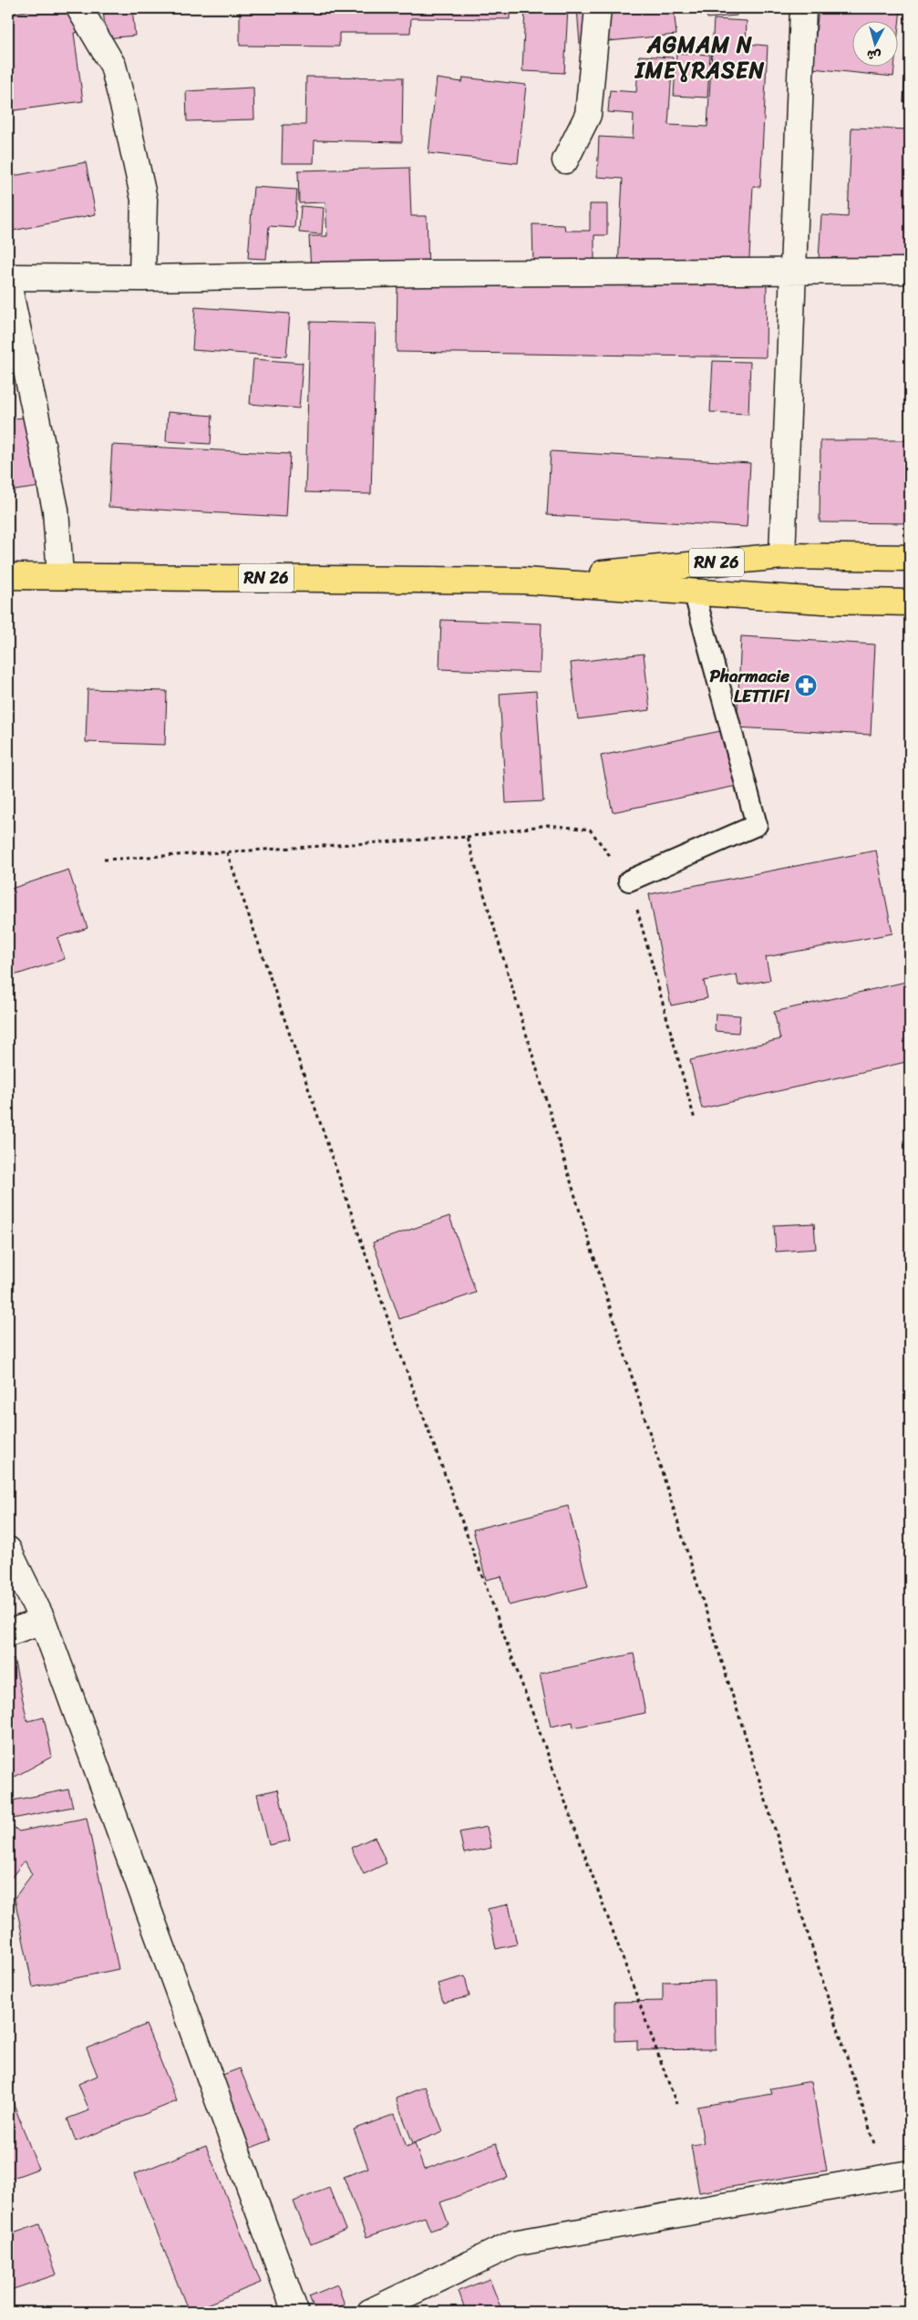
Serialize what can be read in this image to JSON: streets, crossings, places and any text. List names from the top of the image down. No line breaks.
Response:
{"streets":{"main road":["RN 26"]},"districts":["AGMAM N IMEƔRASEN"],"places":{"pharmacy":["Pharmacie LETTIFI"]},"north":"bottom"}
